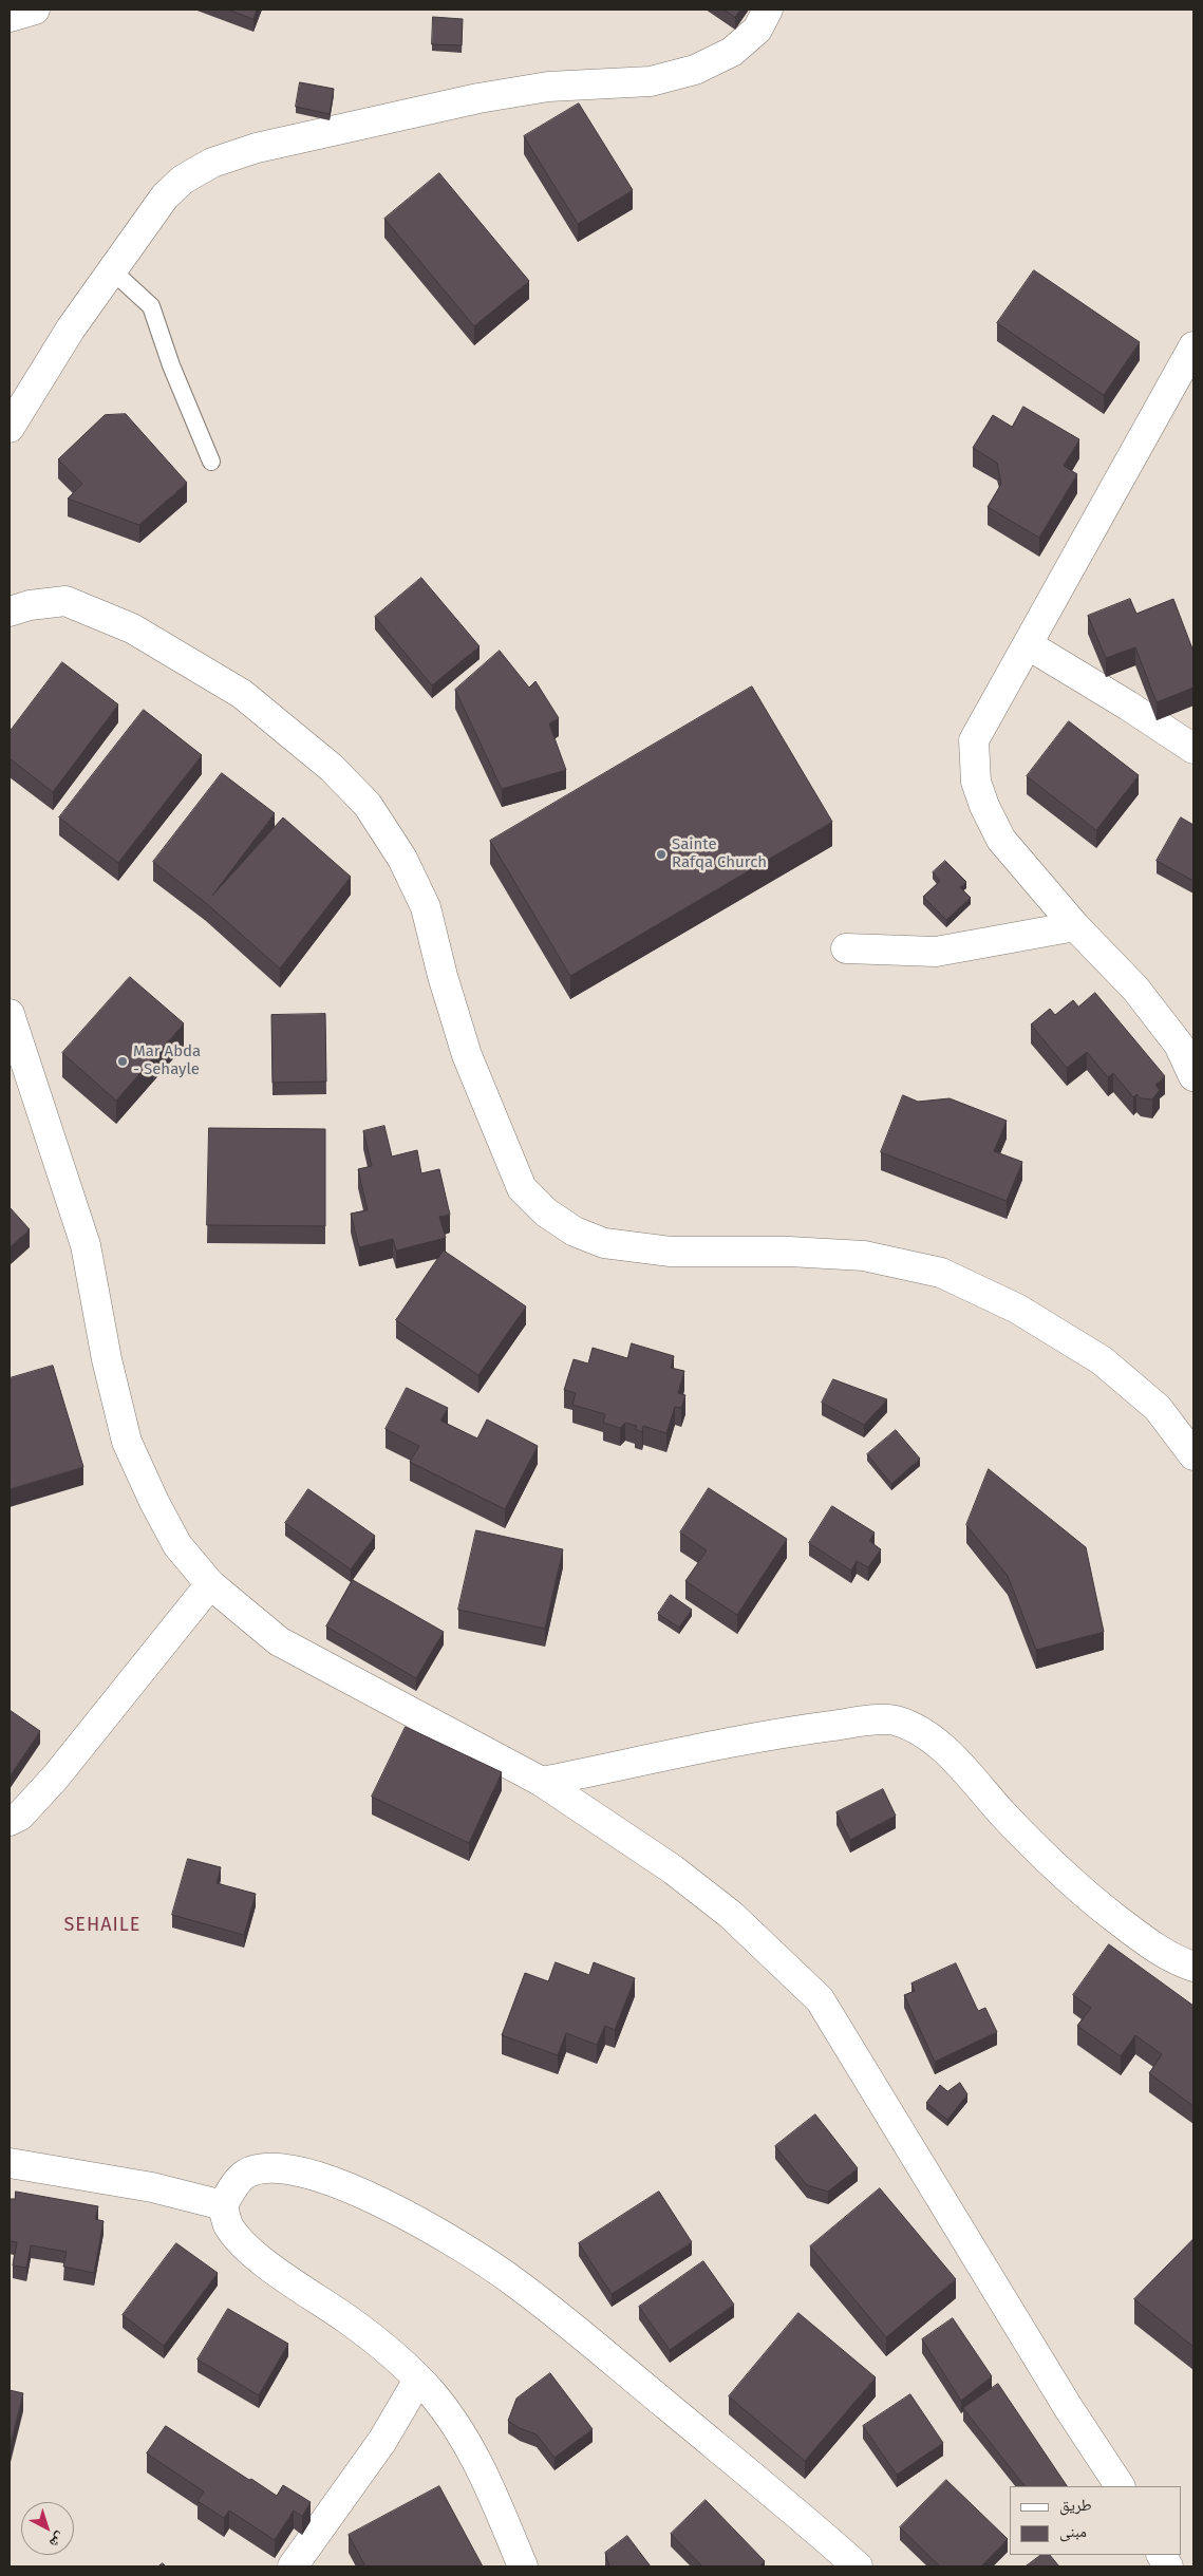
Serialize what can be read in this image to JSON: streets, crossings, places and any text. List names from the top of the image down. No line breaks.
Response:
{"districts":["SEHAILE"],"places":["Sainte Rafqa Church","Mar Abda - Sehayle"],"legend":["طريق","مبنى"],"north":"bottom right"}
